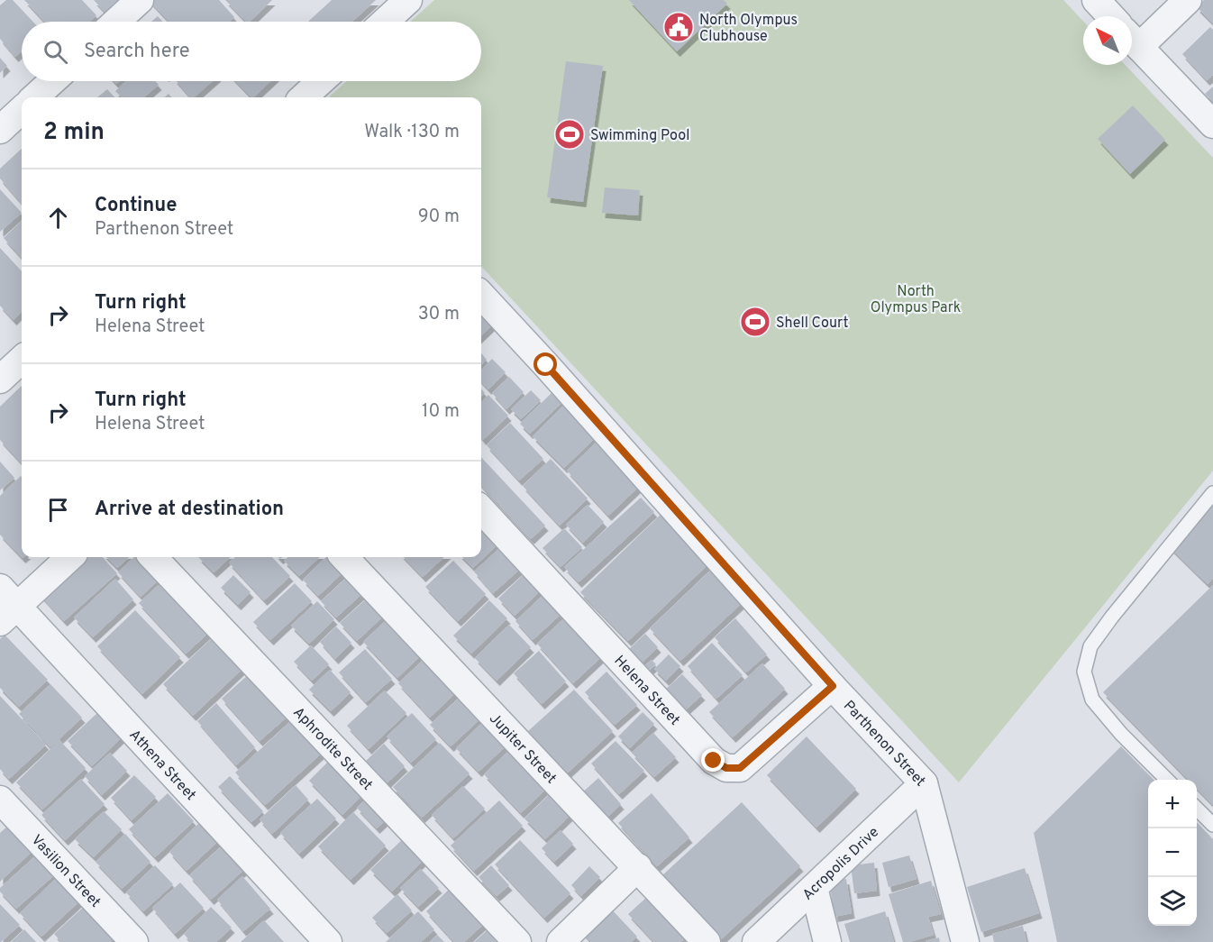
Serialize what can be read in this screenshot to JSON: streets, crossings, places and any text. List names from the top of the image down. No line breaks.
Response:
{"streets":{"street":["Helena Street","Parthenon Street","Aphrodite Street","Jupiter Street","Athena Street","Acropolis Drive","Vasilion Street"]},"crossings":[["Helena Street","Parthenon Street"],["Parthenon Street","Acropolis Drive"]],"parks":["North Olympus Park"],"places":{"public building":["North Olympus Clubhouse"],"sports":["Swimming Pool","Shell Court"]},"north":"top left","page":{"search":"Search here","heading":["2 min","Walk · 130 m"],"list":[["Continue","Parthenon Street","90 m"],["Turn right","Helena Street","30 m"],["Turn right","Helena Street","10 m"],"Arrive at destination"],"map_buttons":["+","−"]}}
